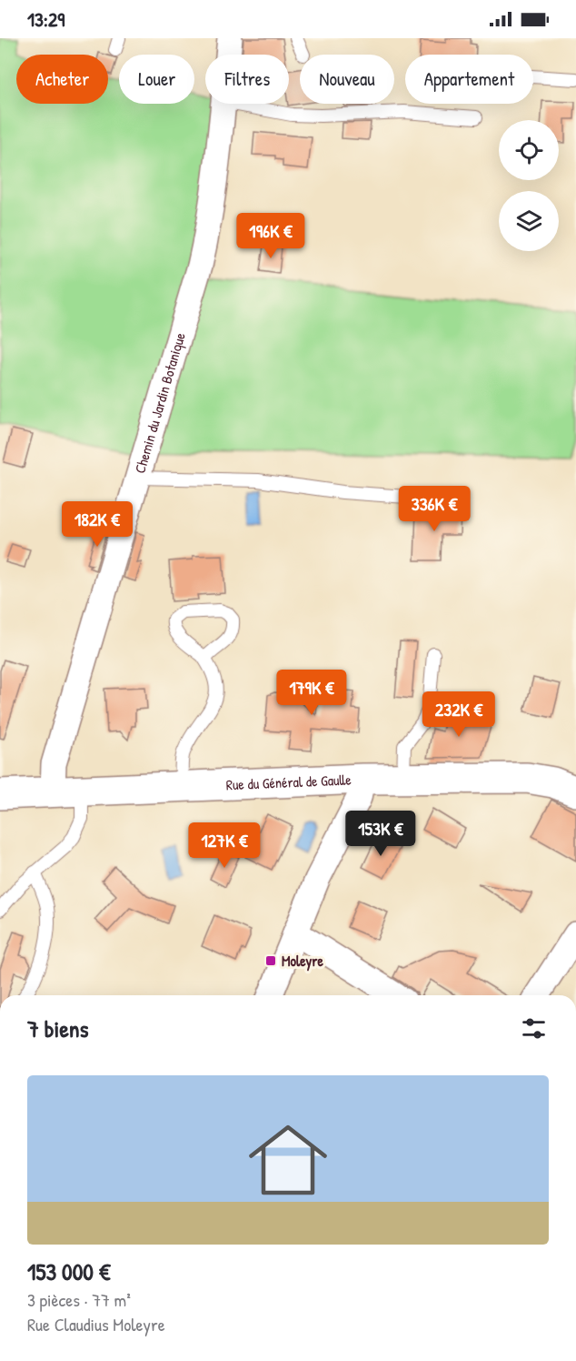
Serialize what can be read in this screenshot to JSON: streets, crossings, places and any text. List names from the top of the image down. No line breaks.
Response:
{"streets":{"street":["Chemin du Jardin Botanique","Rue du Général de Gaulle"]},"crossings":[["Chemin du Jardin Botanique","Rue du Général de Gaulle"]],"places":{"transit":["Moleyre"]},"page":{"status":"13:29","chip":["Acheter","Louer","Filtres","Nouveau","Appartement"],"price":["196K €","336K €","182K €","179K €","232K €","153K €","127K €"],"heading":"7 biens","list":[{"name":"153 000 €","note":"3 pièces · 77 m² · Rue Claudius Moleyre"}]}}
